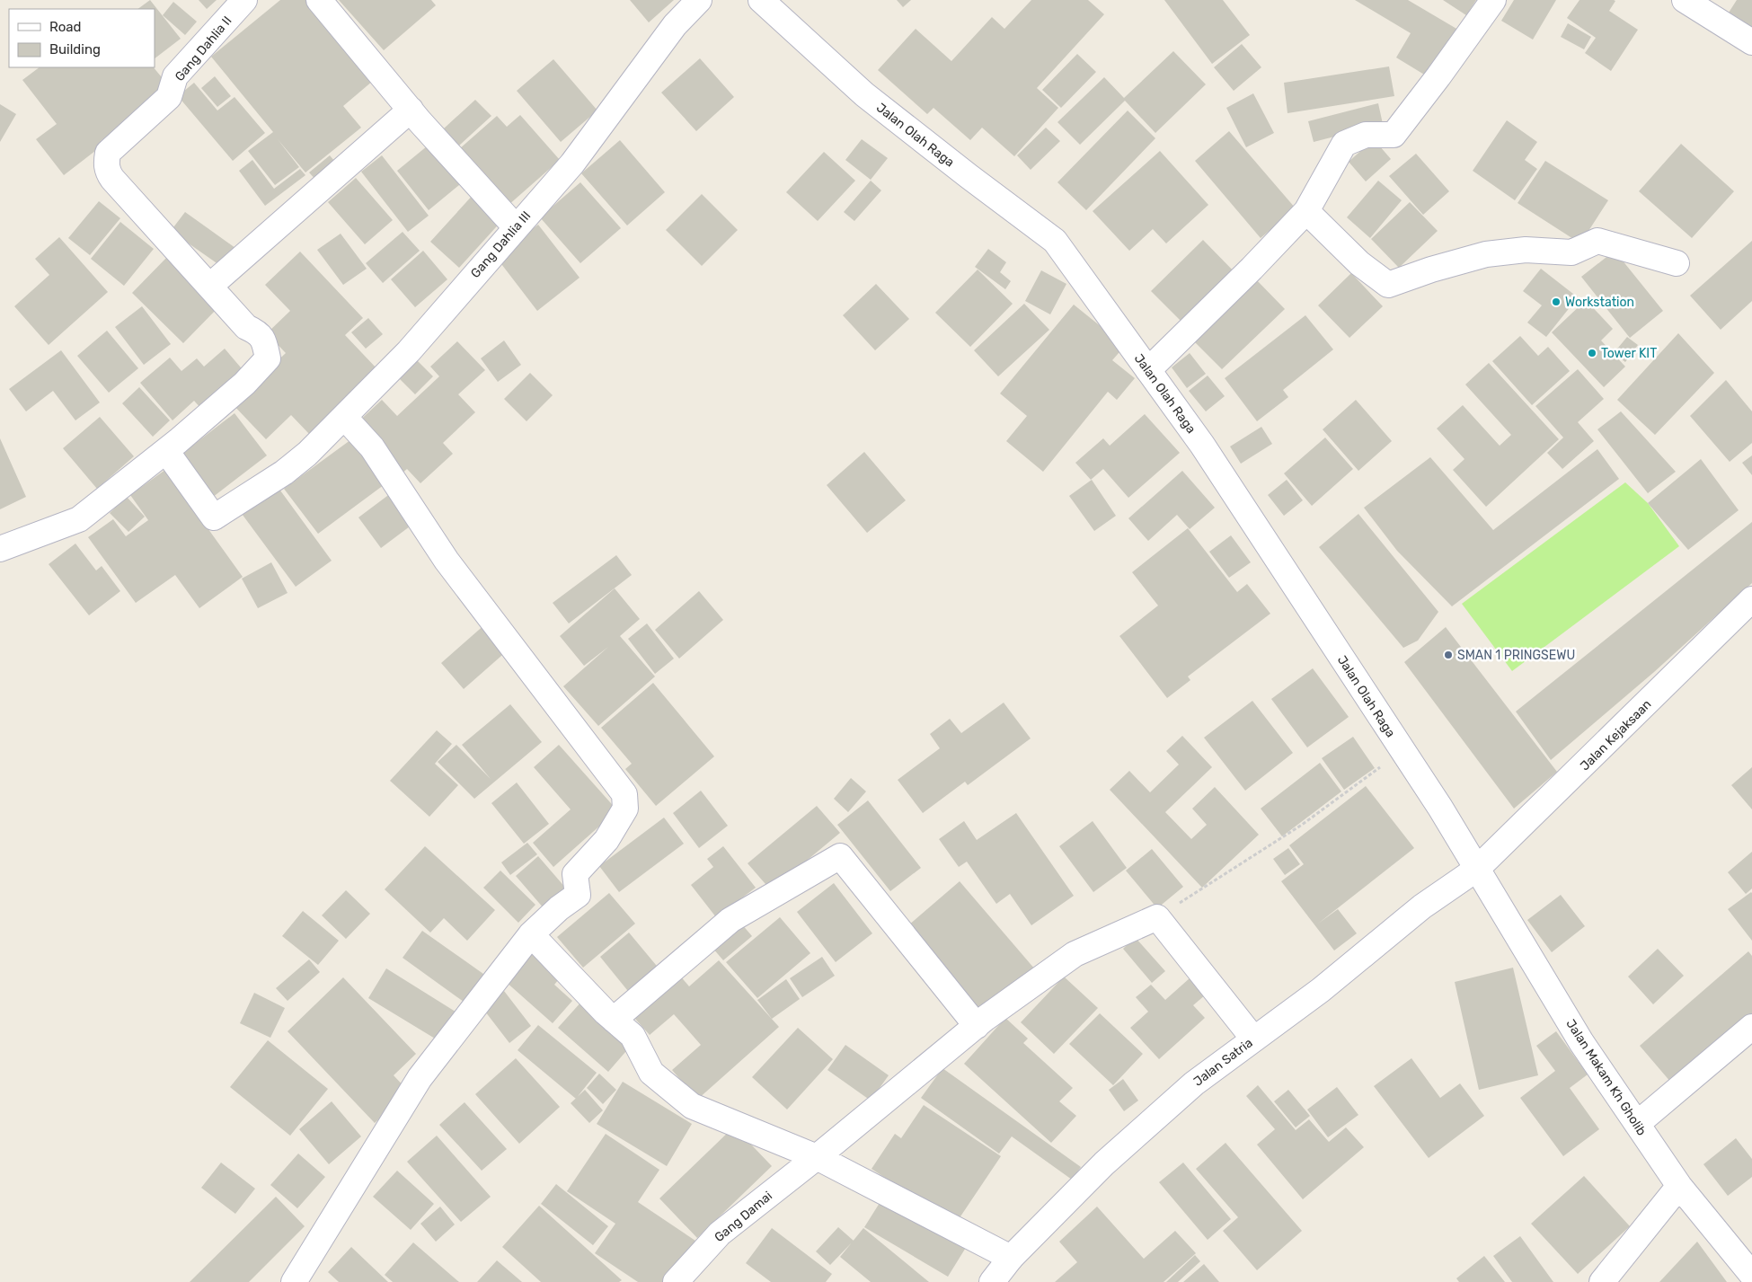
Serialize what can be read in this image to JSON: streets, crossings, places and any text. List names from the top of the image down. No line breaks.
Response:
{"streets":{"street":["Gang Dahlia II","Jalan Olah Raga","Gang Dahlia III","Jalan Kejaksaan","Jalan Satria","Jalan Makam Kh Gholib","Gang Damai"]},"crossings":[["Jalan Olah Raga","Jalan Kejaksaan"],["Jalan Olah Raga","Jalan Satria"],["Jalan Olah Raga","Jalan Makam Kh Gholib"],["Jalan Kejaksaan","Jalan Satria"],["Jalan Kejaksaan","Jalan Makam Kh Gholib"],["Jalan Satria","Jalan Makam Kh Gholib"]],"places":["Workstation","Tower KIT","SMAN 1 PRINGSEWU"],"legend":["Road","Building"]}
